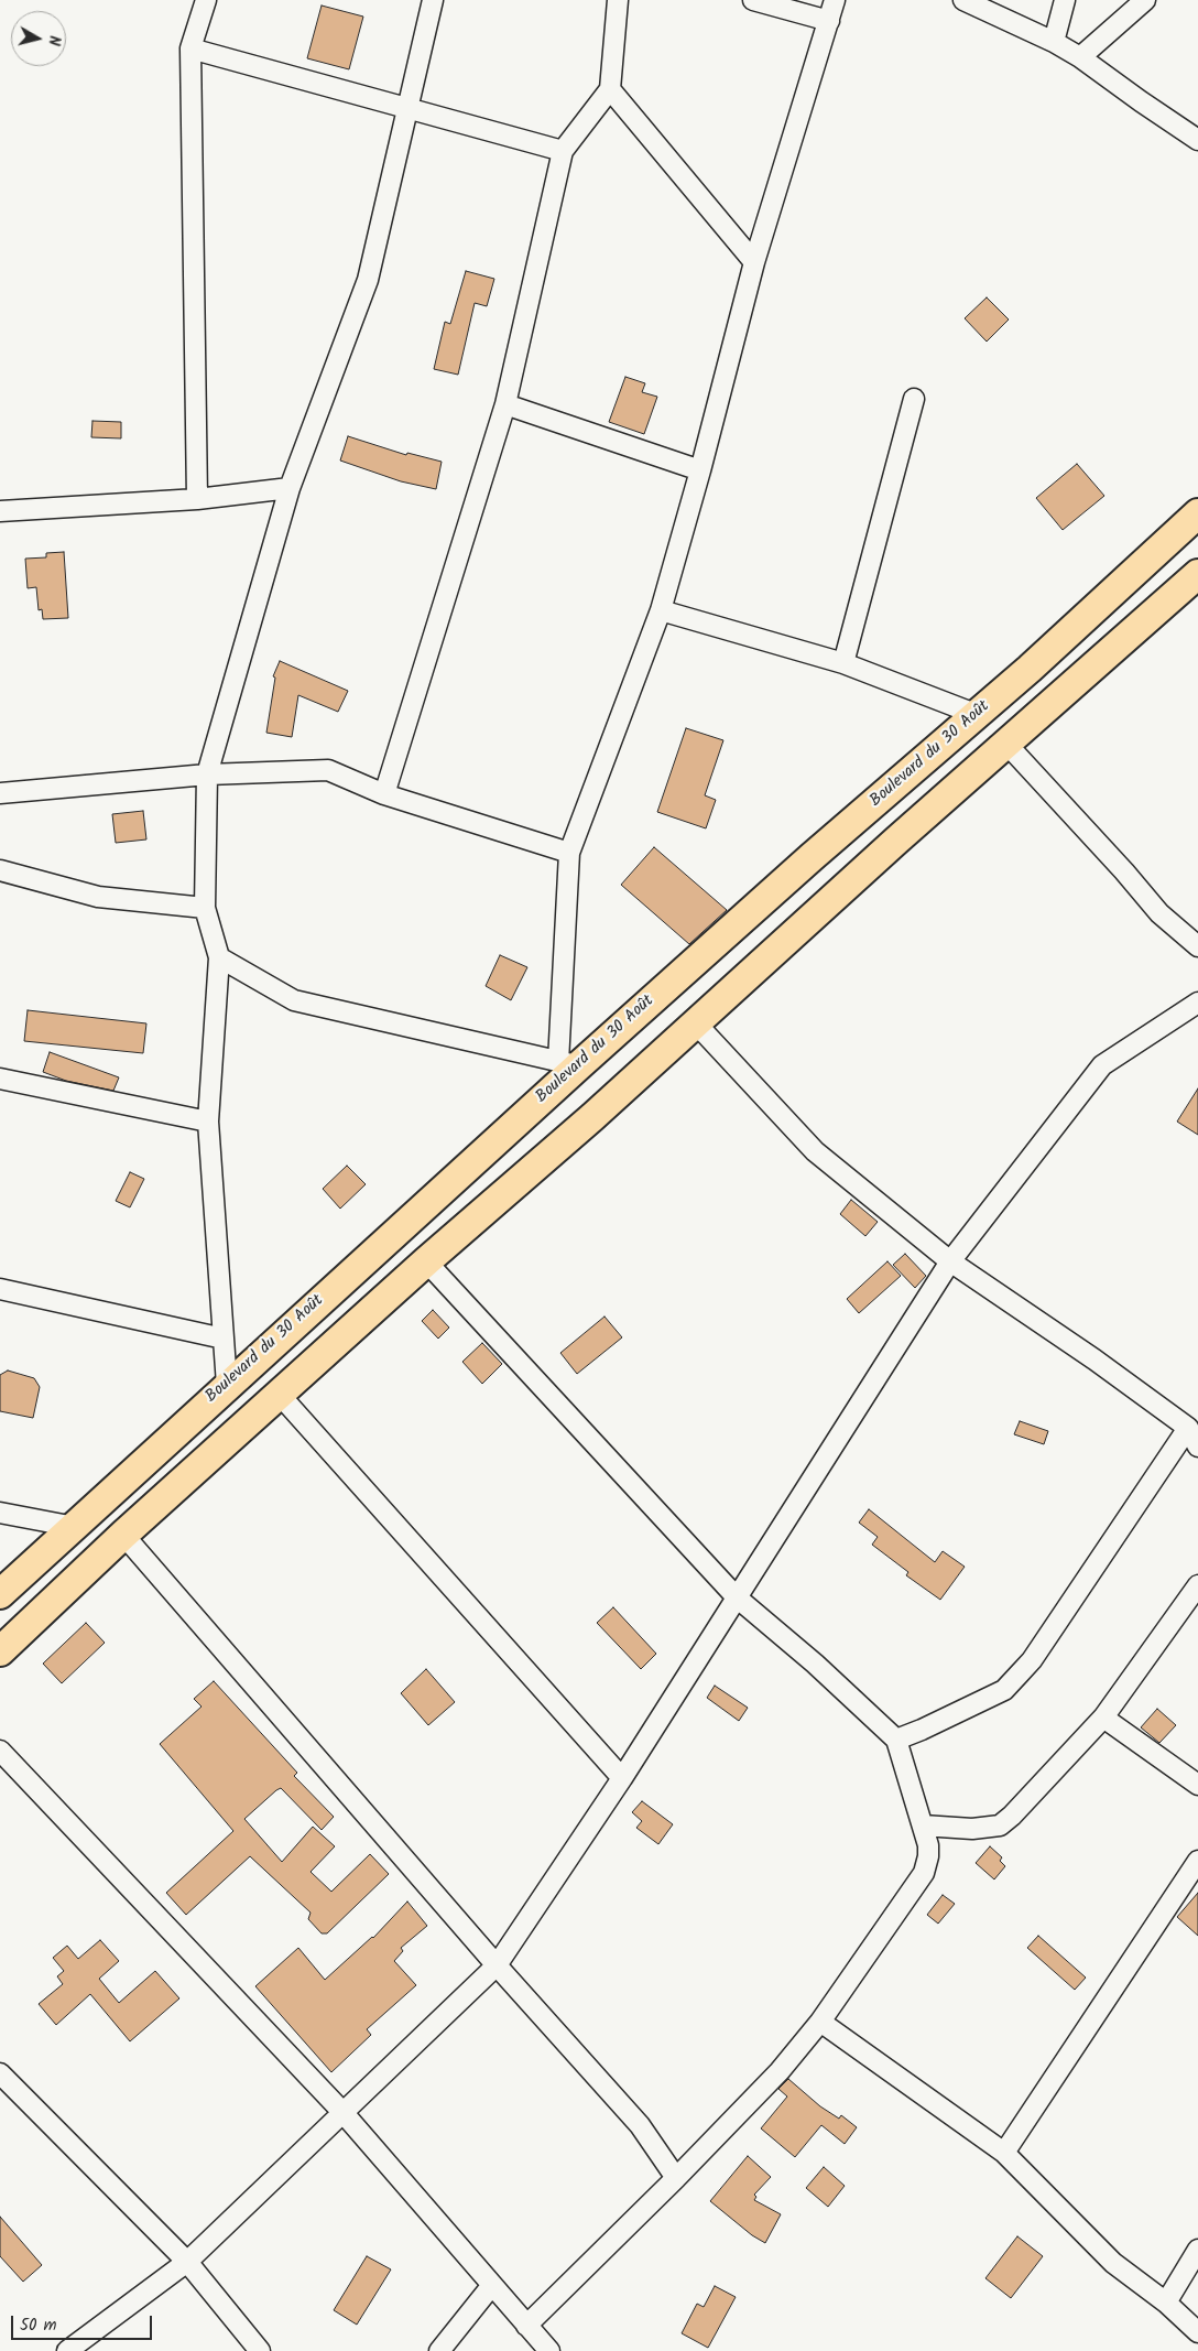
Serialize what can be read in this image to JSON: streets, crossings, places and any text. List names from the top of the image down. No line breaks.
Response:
{"streets":{"highway":["Boulevard du 30 Août"]},"scale_bar":"50 m","north":"right"}
